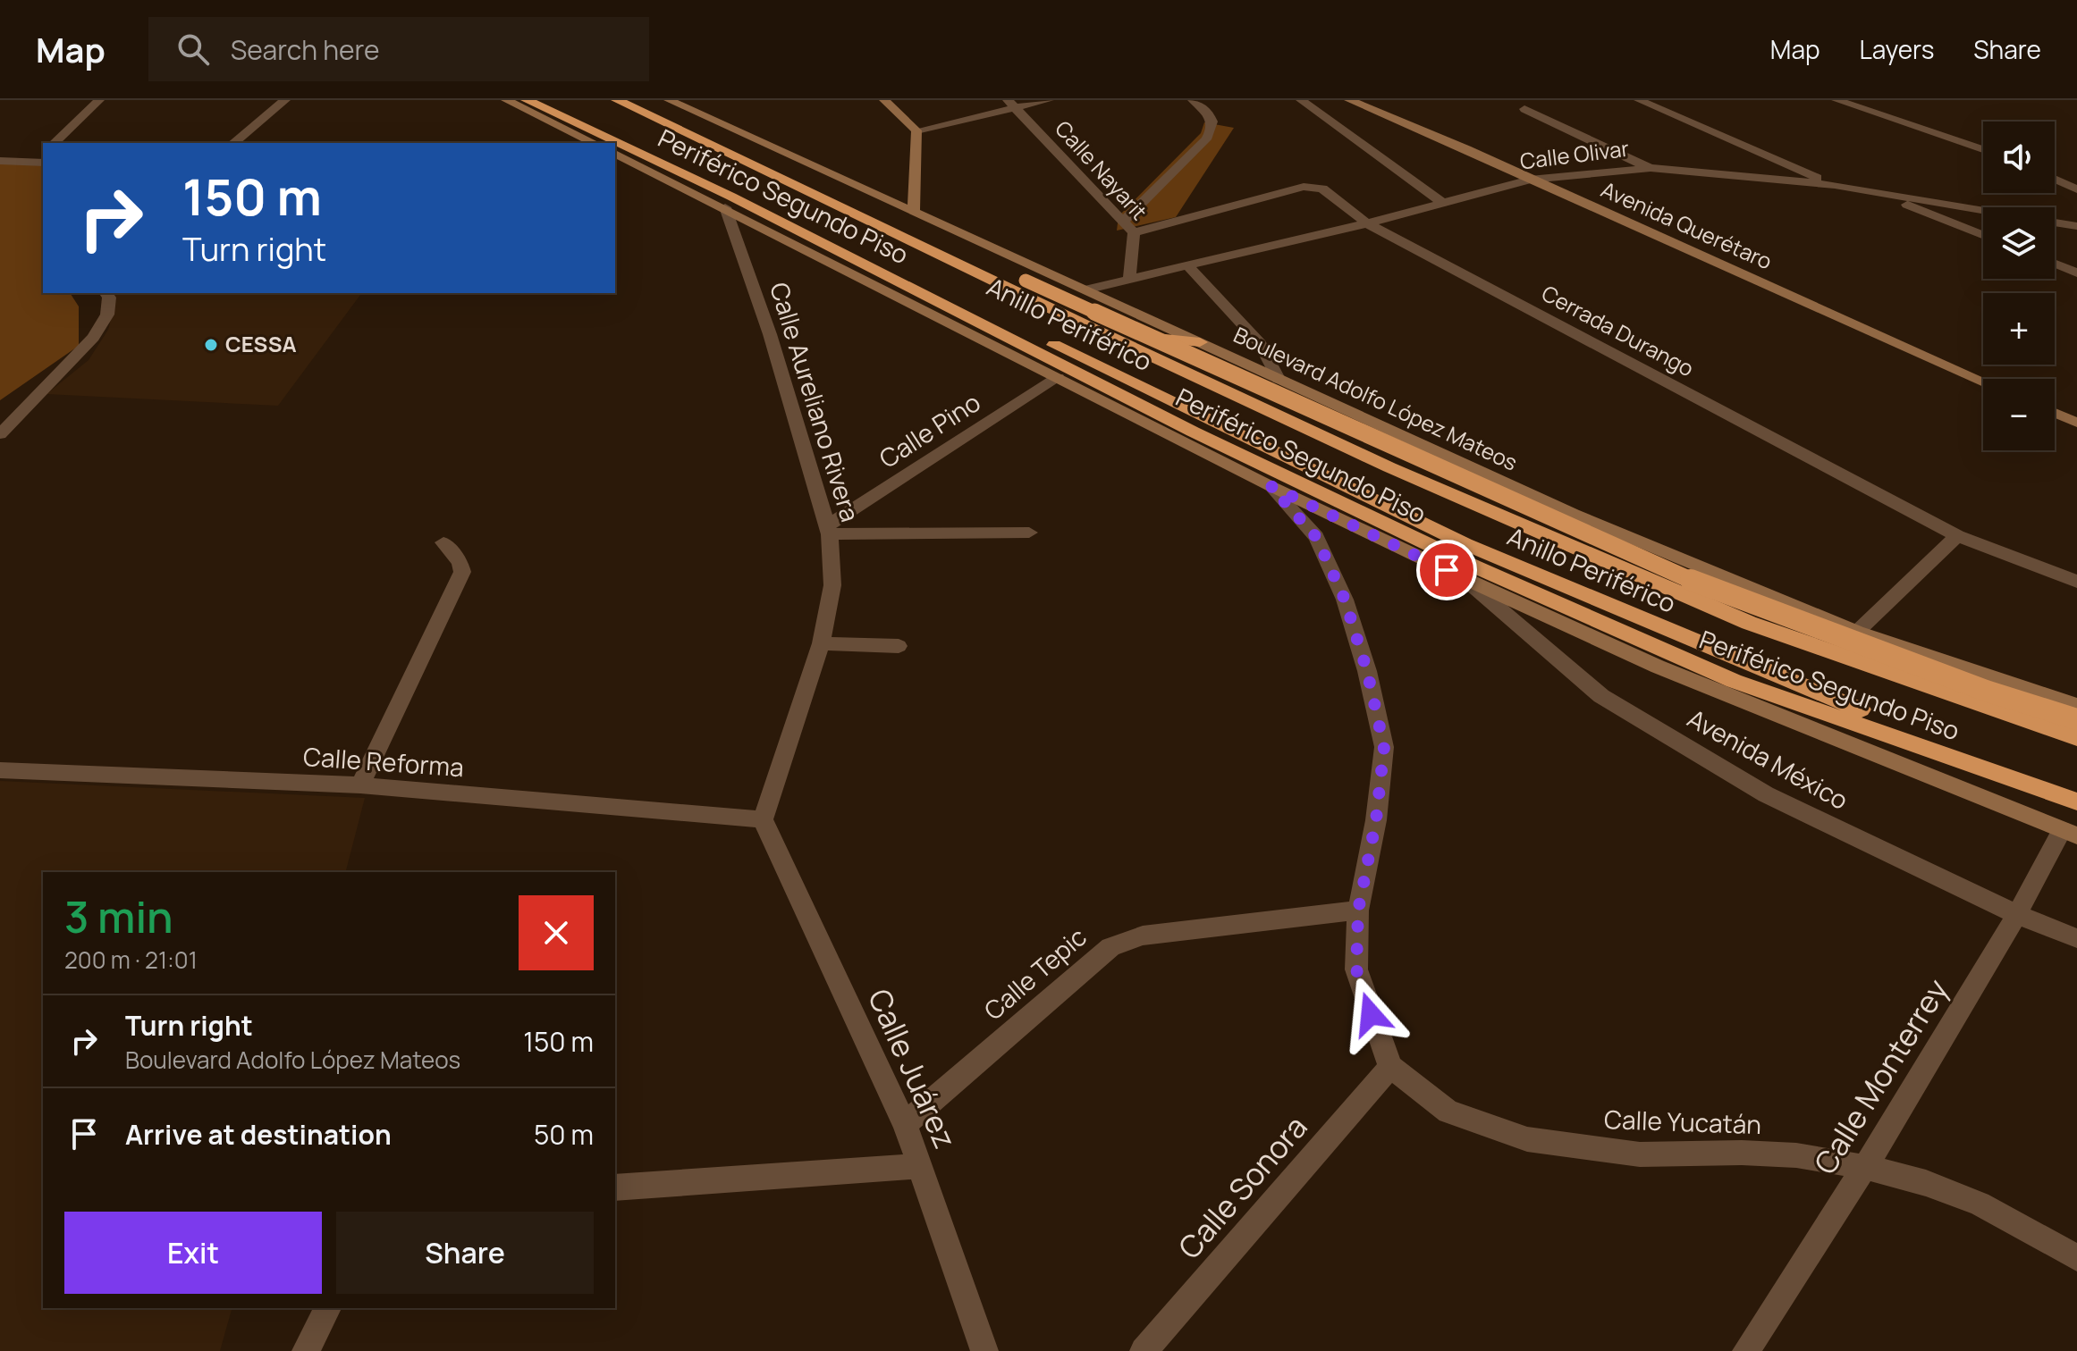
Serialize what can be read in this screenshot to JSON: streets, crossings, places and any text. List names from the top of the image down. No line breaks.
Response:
{"streets":{"highway":["Periférico Segundo Piso","Anillo Periférico"],"main road":["Avenida Querétaro","Boulevard Adolfo López Mateos"],"street":["Calle Olivar","Calle Nayarit","Cerrada Durango","Calle Aureliano Rivera","Calle Pino","Avenida México","Calle Reforma","Calle Tepic","Calle Juárez","Calle Monterrey","Calle Yucatán","Calle Sonora"]},"crossings":[["Calle Olivar","Calle Nayarit"],["Calle Olivar","Avenida Querétaro"],["Calle Olivar","Cerrada Durango"],["Calle Olivar","Boulevard Adolfo López Mateos"],["Calle Nayarit","Cerrada Durango"],["Calle Aureliano Rivera","Calle Pino"],["Calle Aureliano Rivera","Calle Reforma"],["Calle Aureliano Rivera","Calle Juárez"],["Avenida México","Calle Monterrey"],["Calle Reforma","Calle Juárez"],["Calle Tepic","Calle Juárez"],["Calle Monterrey","Calle Yucatán"],["Calle Yucatán","Calle Sonora"]],"places":["CESSA"],"page":{"header":"Map","search":"Search here","nav":["Map","Layers","Share"],"map_buttons":["+","−"],"turn":["150 m","Turn right"],"heading":["3 min","200 m · 21:01"],"list":[{"name":"Turn right","note":"Boulevard Adolfo López Mateos","value":"150 m"},{"name":"Arrive at destination","value":"50 m"}],"buttons":["Exit","Share"]}}
